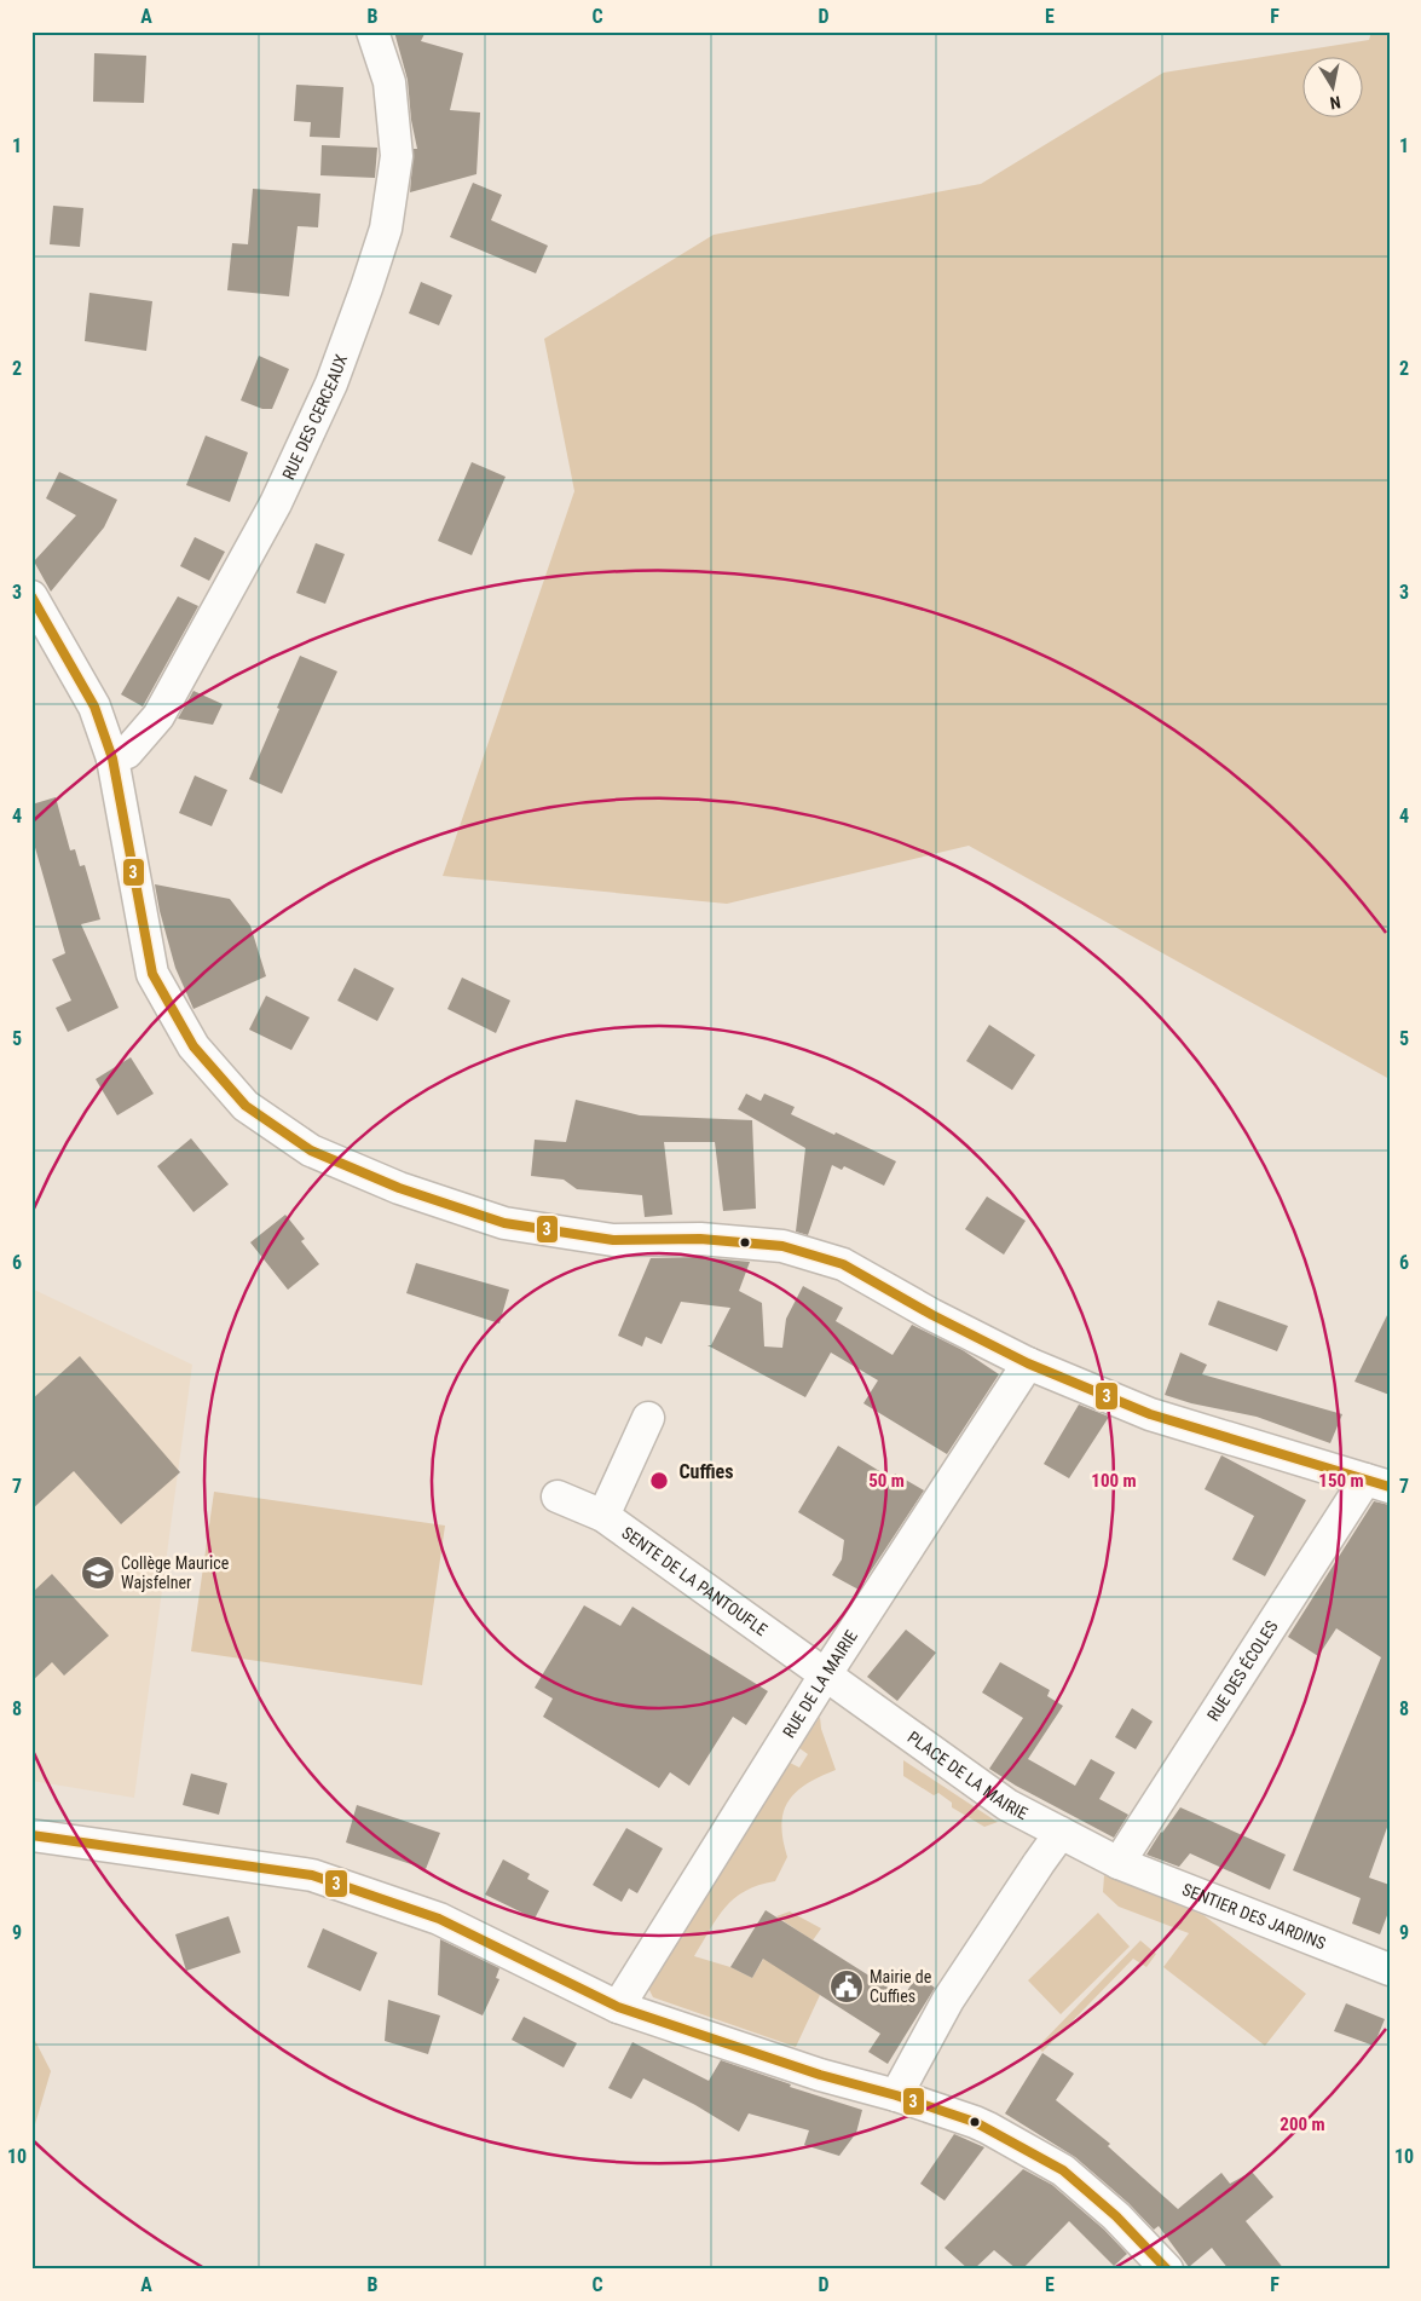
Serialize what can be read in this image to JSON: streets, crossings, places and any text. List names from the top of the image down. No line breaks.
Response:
{"streets":{"street":["RUE DES CERCEAUX","SENTE DE LA PANTOUFLE","RUE DES ÉCOLES","RUE DE LA MAIRIE","PLACE DE LA MAIRIE","SENTIER DES JARDINS"]},"crossings":[["SENTE DE LA PANTOUFLE","RUE DE LA MAIRIE"],["SENTE DE LA PANTOUFLE","PLACE DE LA MAIRIE"],["RUE DES ÉCOLES","PLACE DE LA MAIRIE"],["RUE DES ÉCOLES","SENTIER DES JARDINS"],["RUE DE LA MAIRIE","PLACE DE LA MAIRIE"],["PLACE DE LA MAIRIE","SENTIER DES JARDINS"]],"districts":["Cuffies"],"places":{"school or university":["Collège Maurice Wajsfelner"],"public building":["Mairie de Cuffies"]},"lines":["transit line 3"],"north":"bottom","grid":{"columns":["A","B","C","D","E","F"],"rows":["1","2","3","4","5","6","7","8","9","10"]},"rings":["50 m","100 m","150 m","200 m"]}
